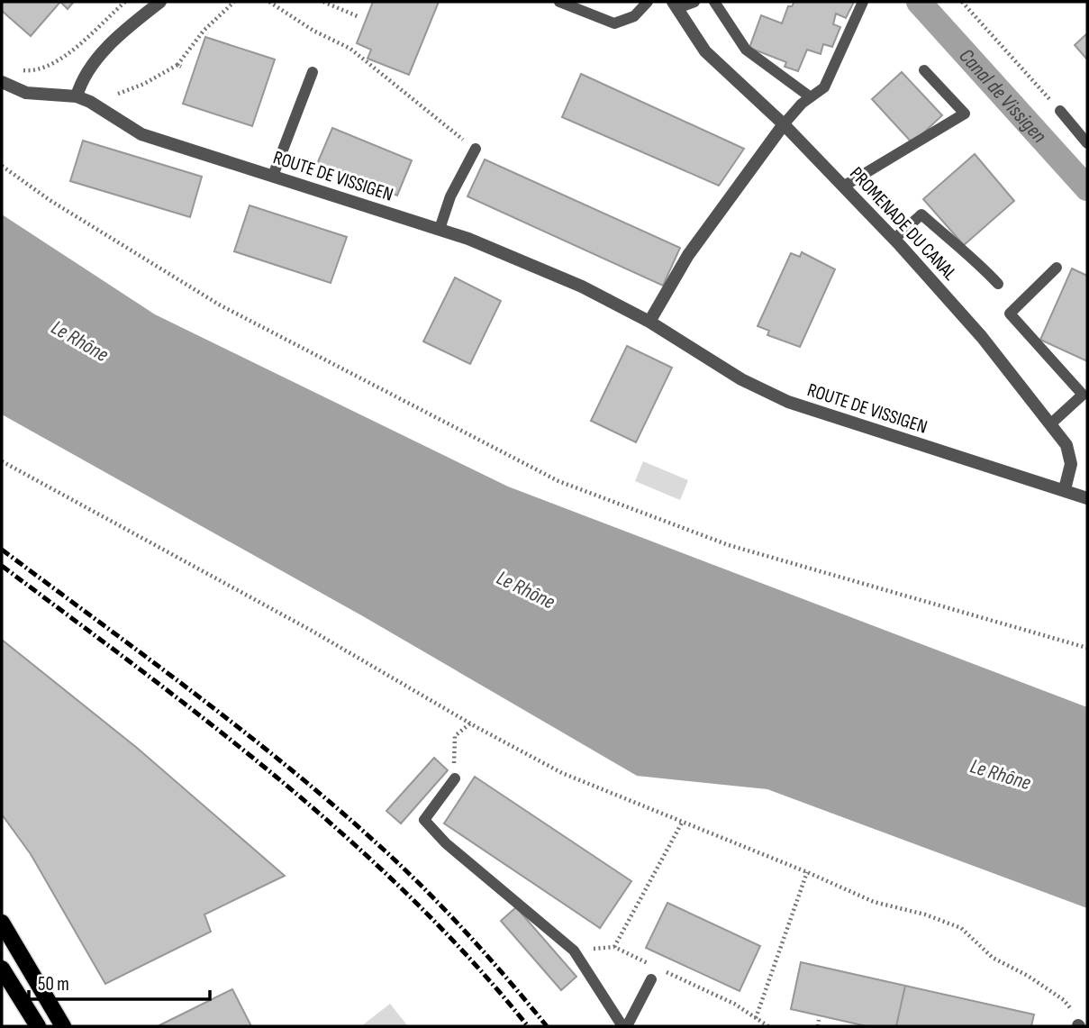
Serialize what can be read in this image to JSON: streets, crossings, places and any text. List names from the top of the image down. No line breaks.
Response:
{"streets":{"street":["ROUTE DE VISSIGEN","PROMENADE DU CANAL"]},"crossings":[["ROUTE DE VISSIGEN","PROMENADE DU CANAL"]],"water":["Canal de Vissigen","Le Rhône"],"scale_bar":"50 m"}
